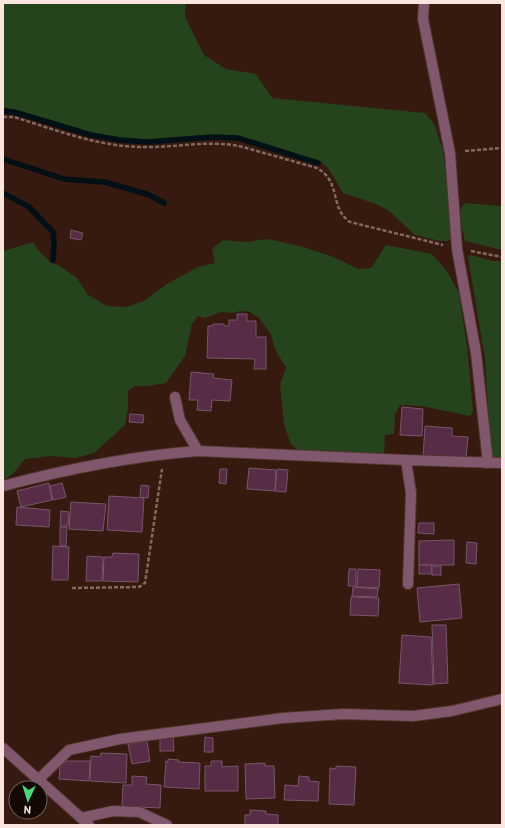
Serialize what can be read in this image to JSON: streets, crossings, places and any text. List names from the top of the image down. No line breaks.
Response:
{"north":"bottom"}
